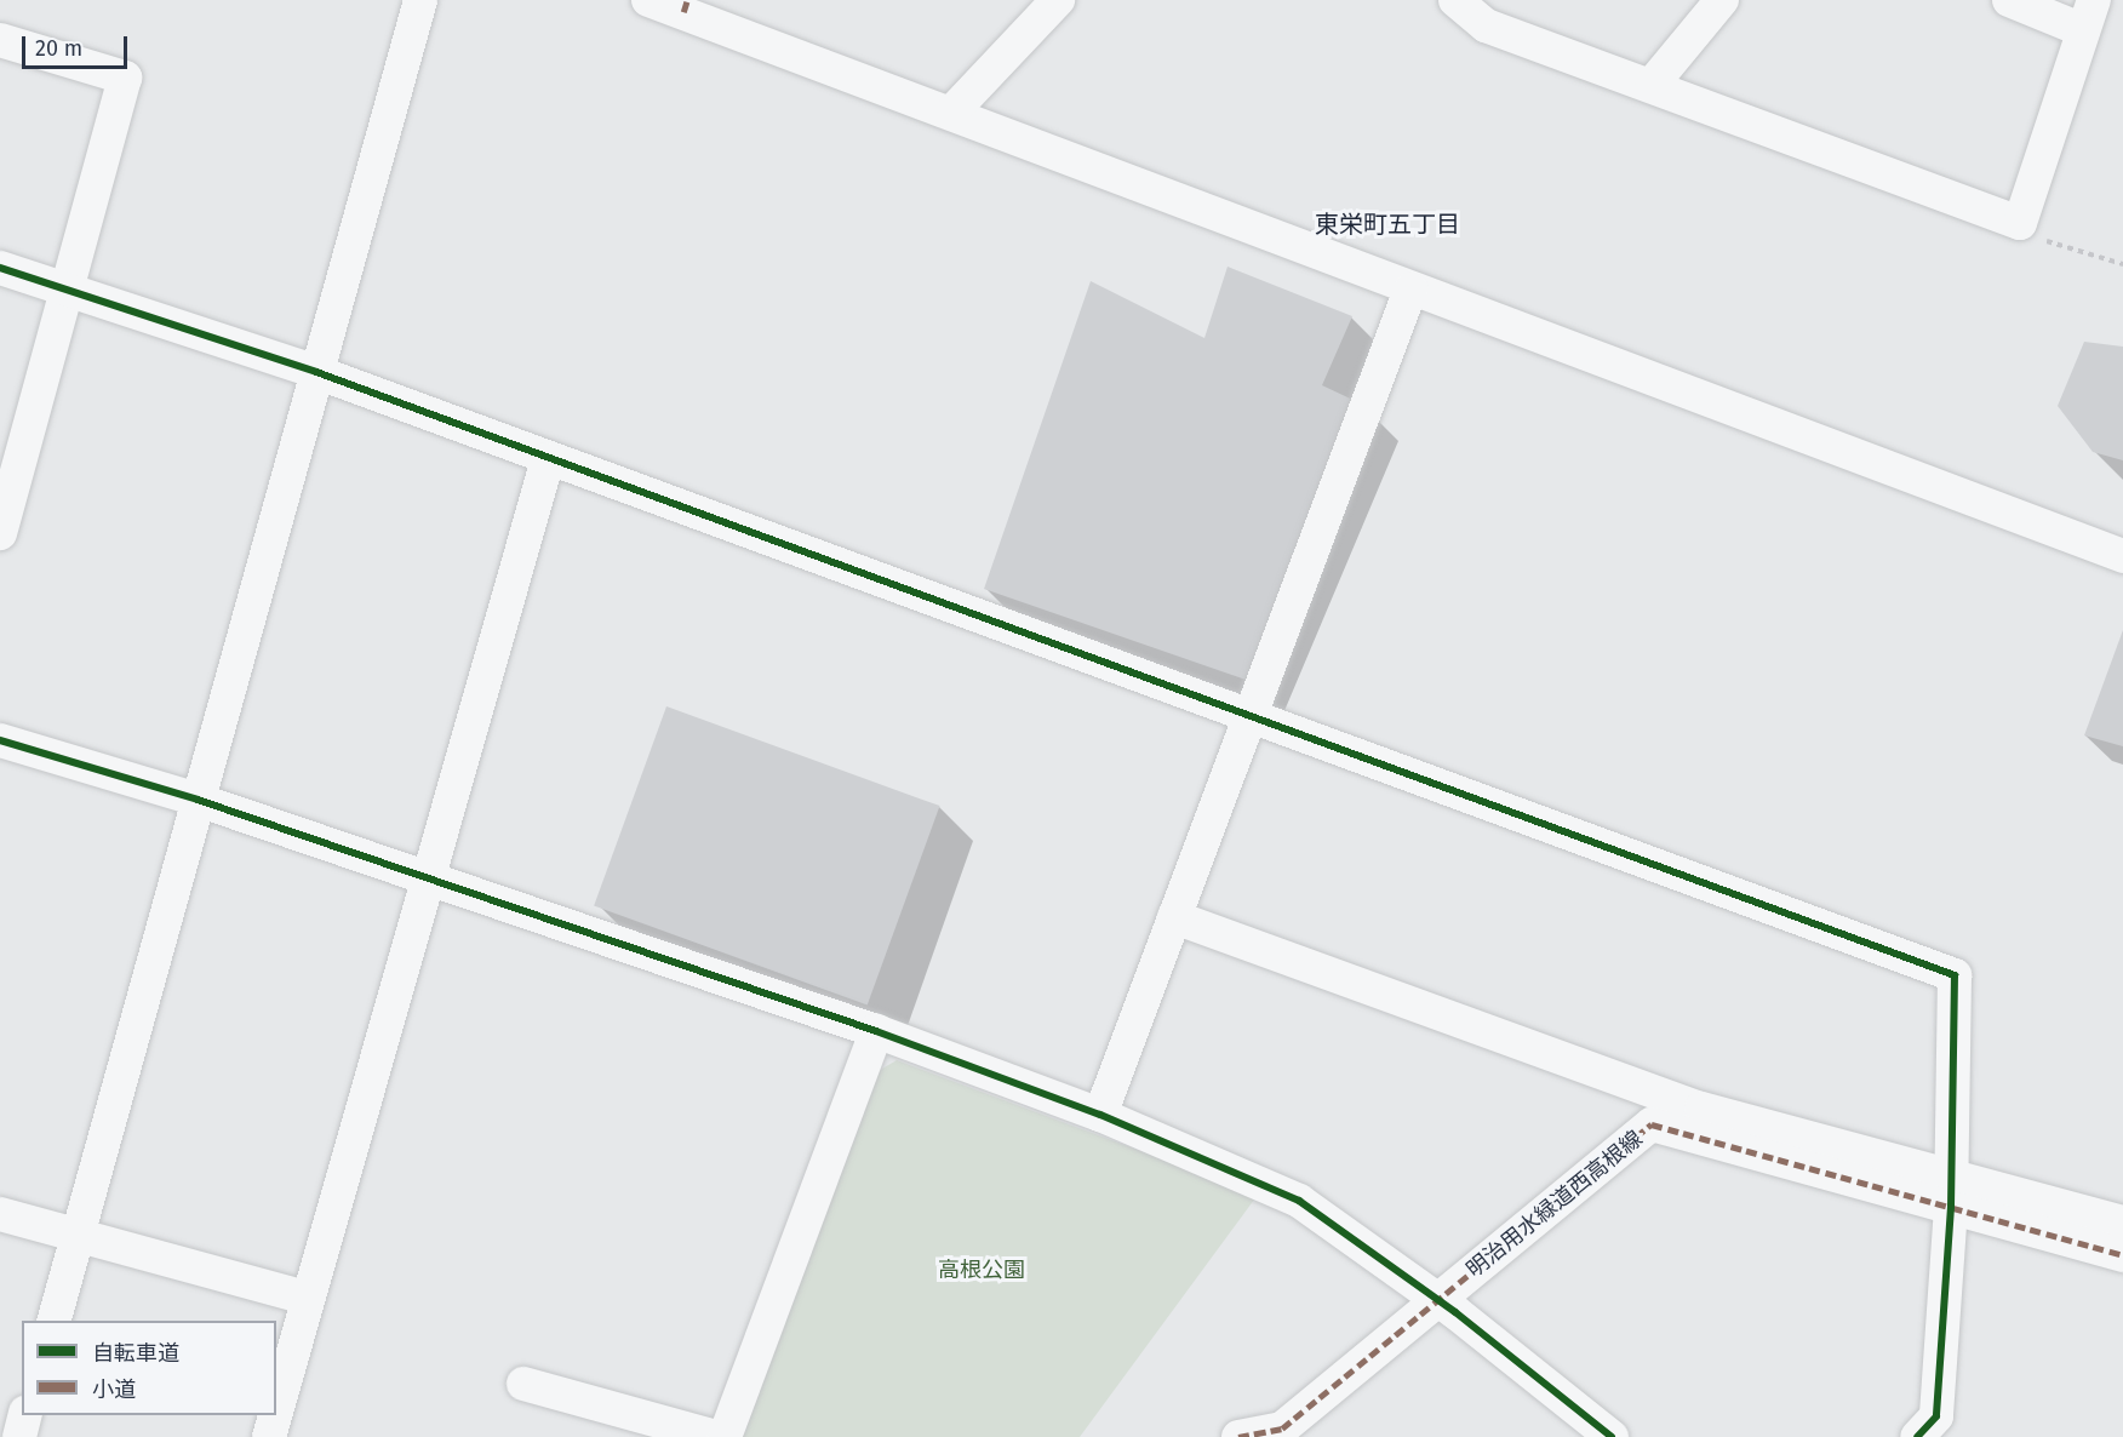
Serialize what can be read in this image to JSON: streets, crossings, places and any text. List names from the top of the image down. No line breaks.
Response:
{"streets":{"street":["明治用水緑道西高根線"]},"districts":["東栄町五丁目"],"parks":["高根公園"],"legend":["自転車道","小道"],"scale_bar":"20 m"}
